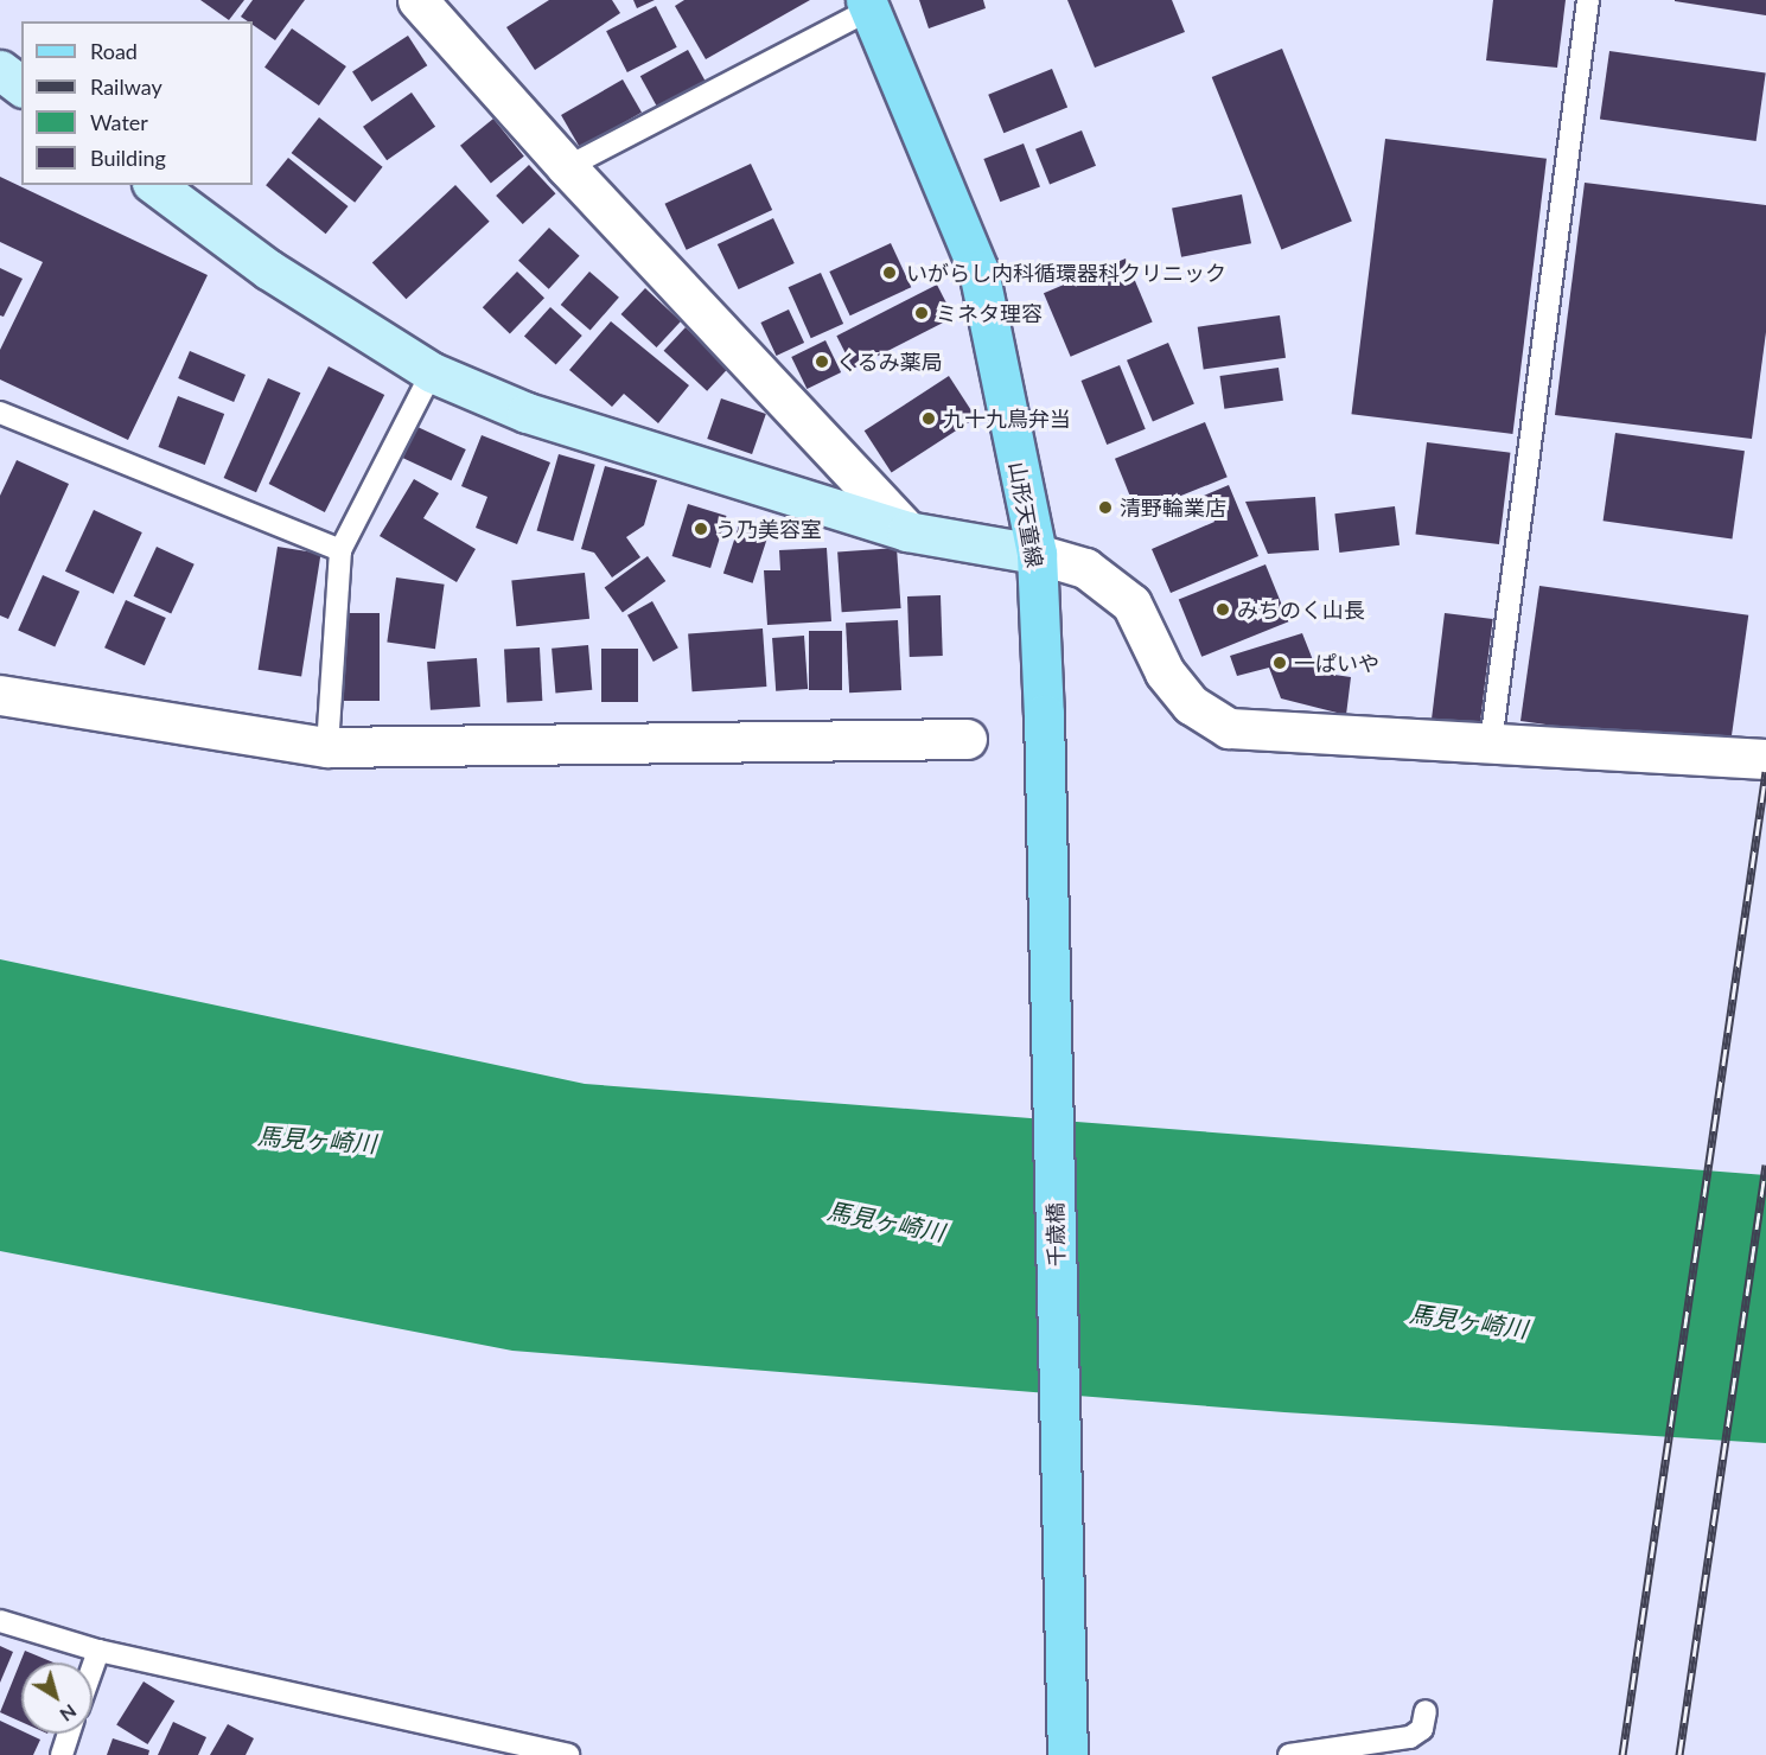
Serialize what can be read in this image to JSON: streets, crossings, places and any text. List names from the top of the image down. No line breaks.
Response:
{"streets":{"main road":["山形天童線","千歳橋"]},"crossings":[["山形天童線","千歳橋"]],"water":["馬見ヶ崎川"],"places":["いがらし内科循環器科クリニック","ミネタ理容","くるみ薬局","九十九鳥弁当","清野輪業店","う乃美容室","みちのく山長","一ぱいや"],"legend":["Road","Railway","Water","Building"],"north":"bottom right"}
